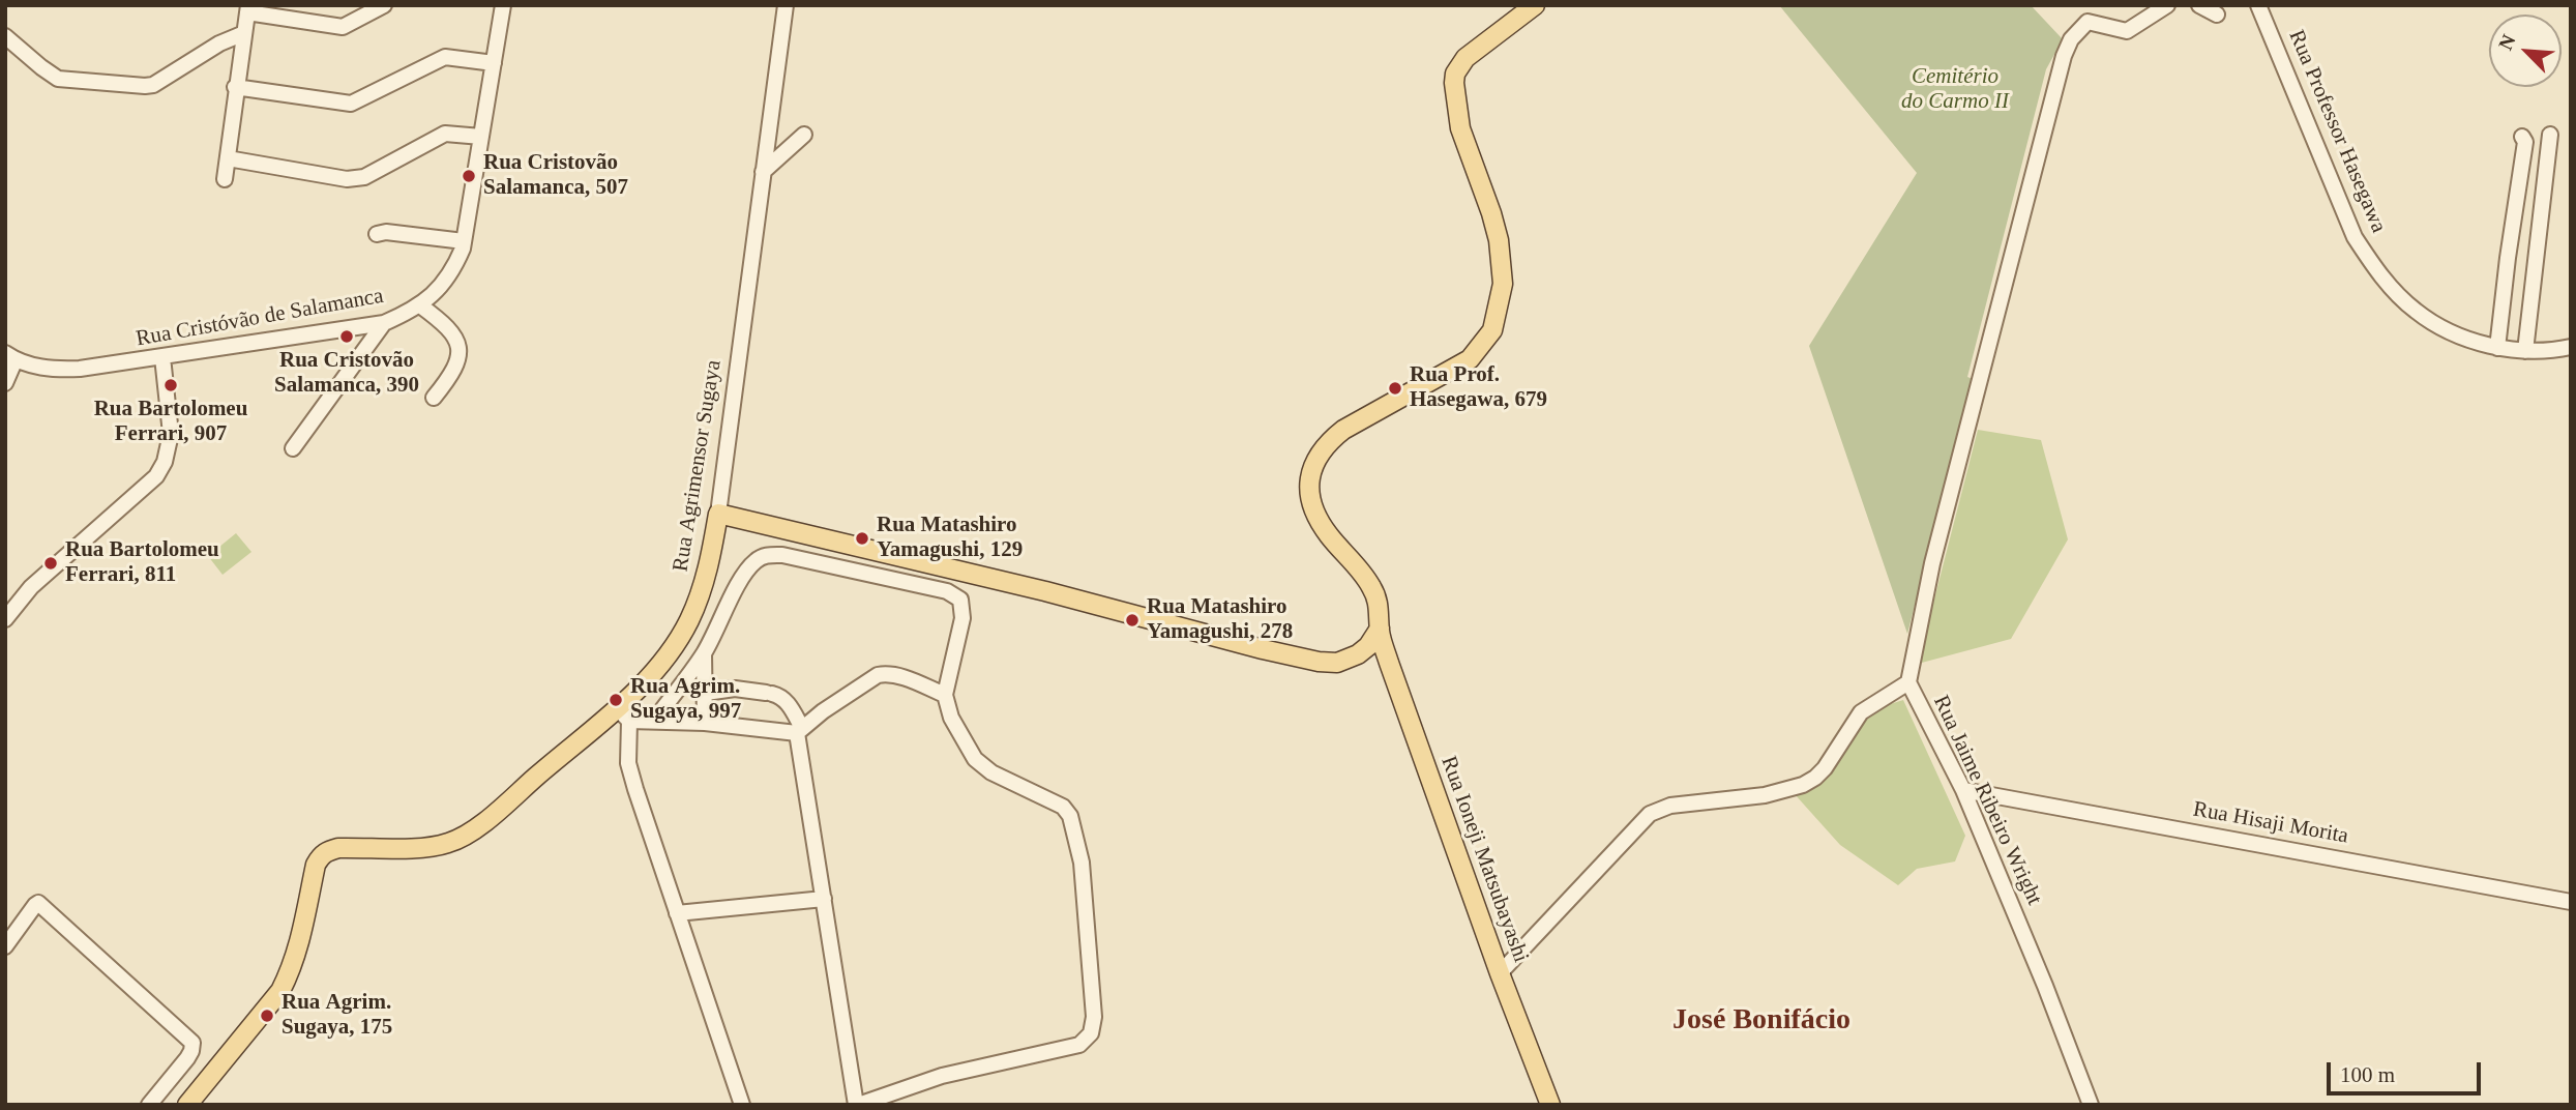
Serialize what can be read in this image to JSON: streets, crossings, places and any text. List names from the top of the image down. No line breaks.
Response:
{"streets":{"main road":["Rua Agrimensor Sugaya","Rua Ioneji Matsubayashi"],"street":["Rua Professor Hasegawa","Rua Cristóvão de Salamanca","Rua Jaime Ribeiro Wright","Rua Hisaji Morita"]},"crossings":[["Rua Jaime Ribeiro Wright","Rua Hisaji Morita"],["Rua Jaime Ribeiro Wright","Rua Ioneji Matsubayashi"]],"districts":["José Bonifácio"],"parks":["Cemitério do Carmo II"],"places":["Rua Cristovão Salamanca, 507","Rua Cristovão Salamanca, 390","Rua Bartolomeu Ferrari, 907","Rua Prof. Hasegawa, 679","Rua Matashiro Yamagushi, 129","Rua Bartolomeu Ferrari, 811","Rua Matashiro Yamagushi, 278","Rua Agrim. Sugaya, 997","Rua Agrim. Sugaya, 175"],"scale_bar":"100 m","north":"top left"}
